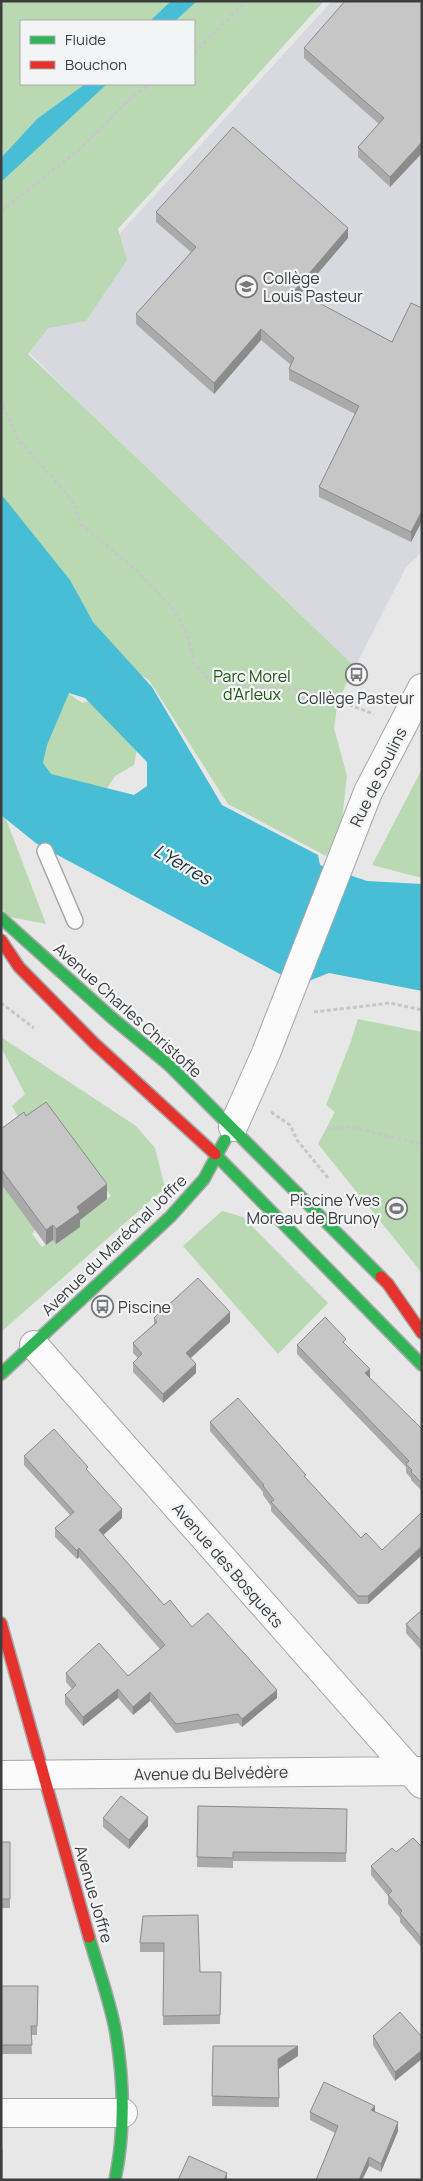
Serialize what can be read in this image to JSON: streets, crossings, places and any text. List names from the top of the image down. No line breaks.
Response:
{"streets":{"main road":["Avenue Charles Christofle","Avenue du Maréchal Joffre","Avenue Joffre"],"street":["Rue de Soulins","Avenue des Bosquets","Avenue du Belvédère"]},"crossings":[["Avenue Charles Christofle","Avenue du Maréchal Joffre"],["Avenue du Maréchal Joffre","Avenue des Bosquets"],["Avenue des Bosquets","Avenue du Belvédère"],["Avenue du Belvédère","Avenue Joffre"]],"water":["L'Yerres"],"parks":["Parc Morel d’Arleux"],"places":{"school or university":["Collège Louis Pasteur"],"bus stop":["Collège Pasteur","Piscine"],"sports":["Piscine Yves Moreau de Brunoy"]},"legend":["Fluide","Bouchon"]}
